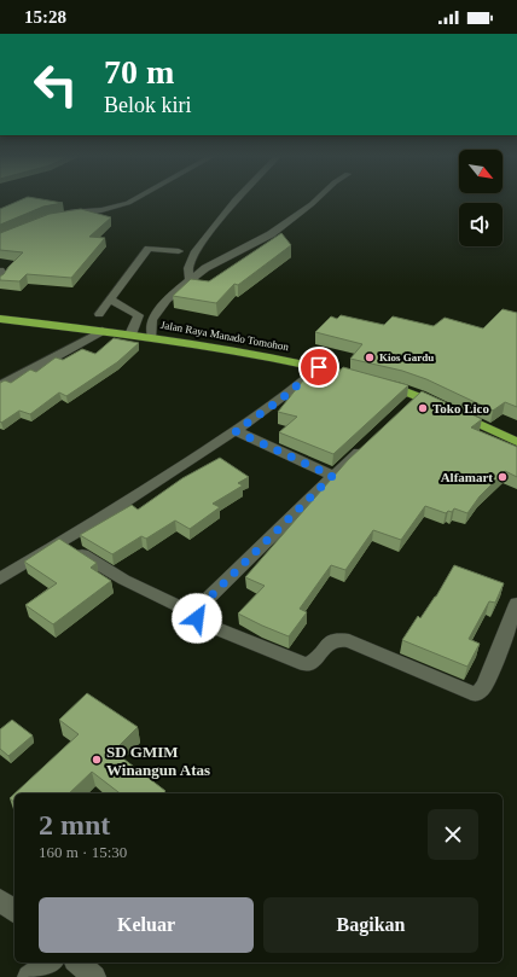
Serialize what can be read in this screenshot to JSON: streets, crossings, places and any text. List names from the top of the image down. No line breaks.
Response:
{"streets":{"highway":["Jalan Raya Manado Tomohon"]},"places":["Kios Gardu","Toko Lico","Alfamart","SD GMIM Winangun Atas"],"north":"bottom right","page":{"status":"15:28","turn":["70 m","Belok kiri"],"heading":["2 mnt","160 m · 15:30"],"buttons":["Keluar","Bagikan"]}}
